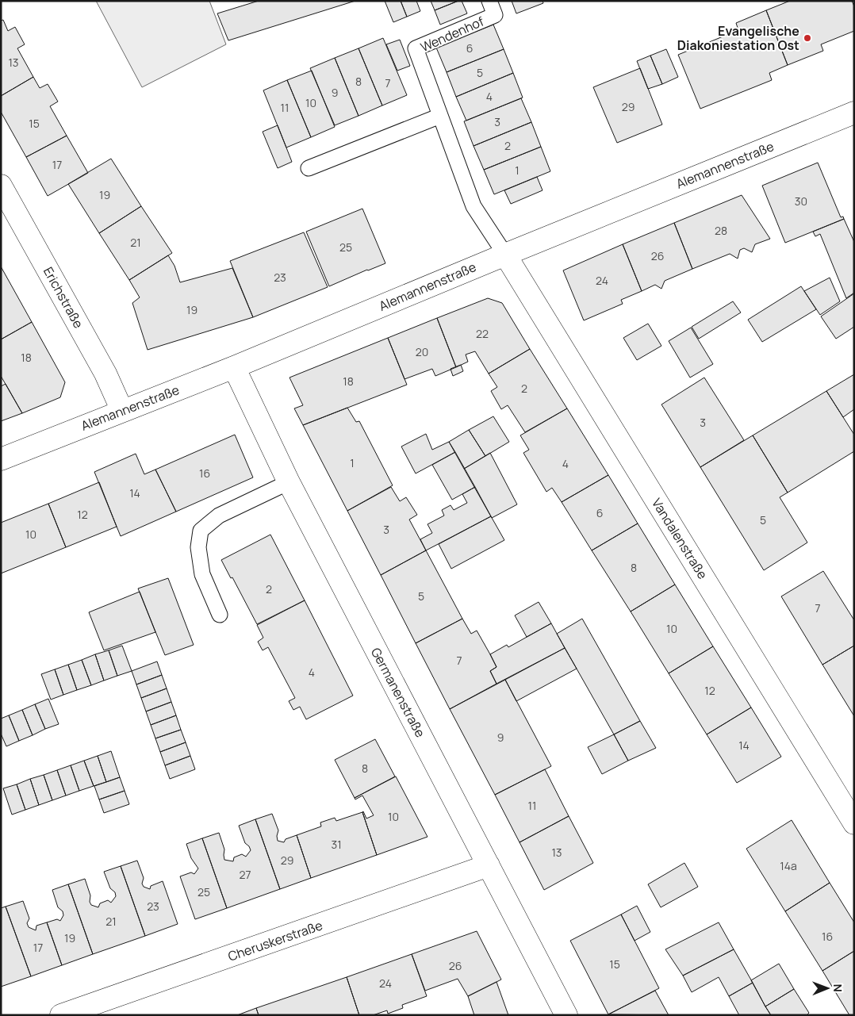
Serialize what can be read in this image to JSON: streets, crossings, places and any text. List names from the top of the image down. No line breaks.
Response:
{"streets":{"street":["Alemannenstraße","Erichstraße","Vandalenstraße","Germanenstraße","Cheruskerstraße"],"lane":["Wendenhof"]},"crossings":[["Wendenhof","Alemannenstraße"],["Wendenhof","Vandalenstraße"],["Alemannenstraße","Erichstraße"],["Alemannenstraße","Vandalenstraße"],["Alemannenstraße","Germanenstraße"],["Germanenstraße","Cheruskerstraße"]],"places":["Evangelische Diakoniestation Ost"],"house_numbers":["6","13","5","8","7","9","4","10","29","11","3","15","2","17","1","19","30","28","21","25","26","23","24","19","22","20","18","18","2","3","1","4","16","14","6","12","5","3","10","8","2","5","7","10","7","4","12","9","14","8","11","10","31","13","29","14a","27","25","23","21","16","19","17","15","26","24"],"north":"right"}
